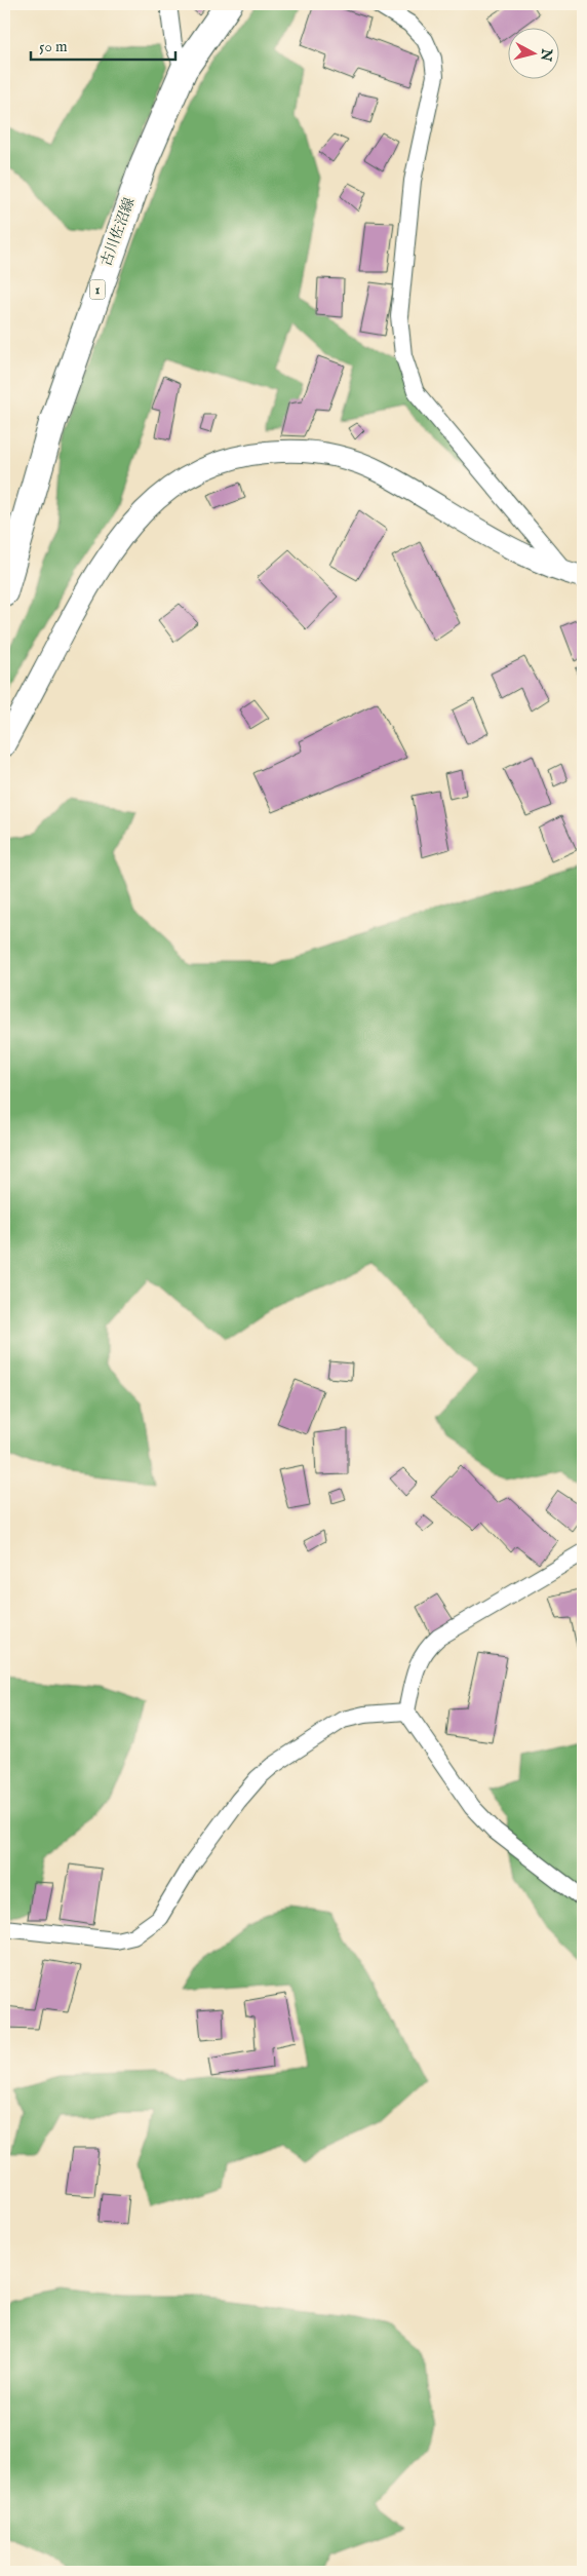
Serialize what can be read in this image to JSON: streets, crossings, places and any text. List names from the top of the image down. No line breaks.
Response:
{"streets":{"main road":["古川佐沼線","1"]},"scale_bar":"50 m","north":"right"}
